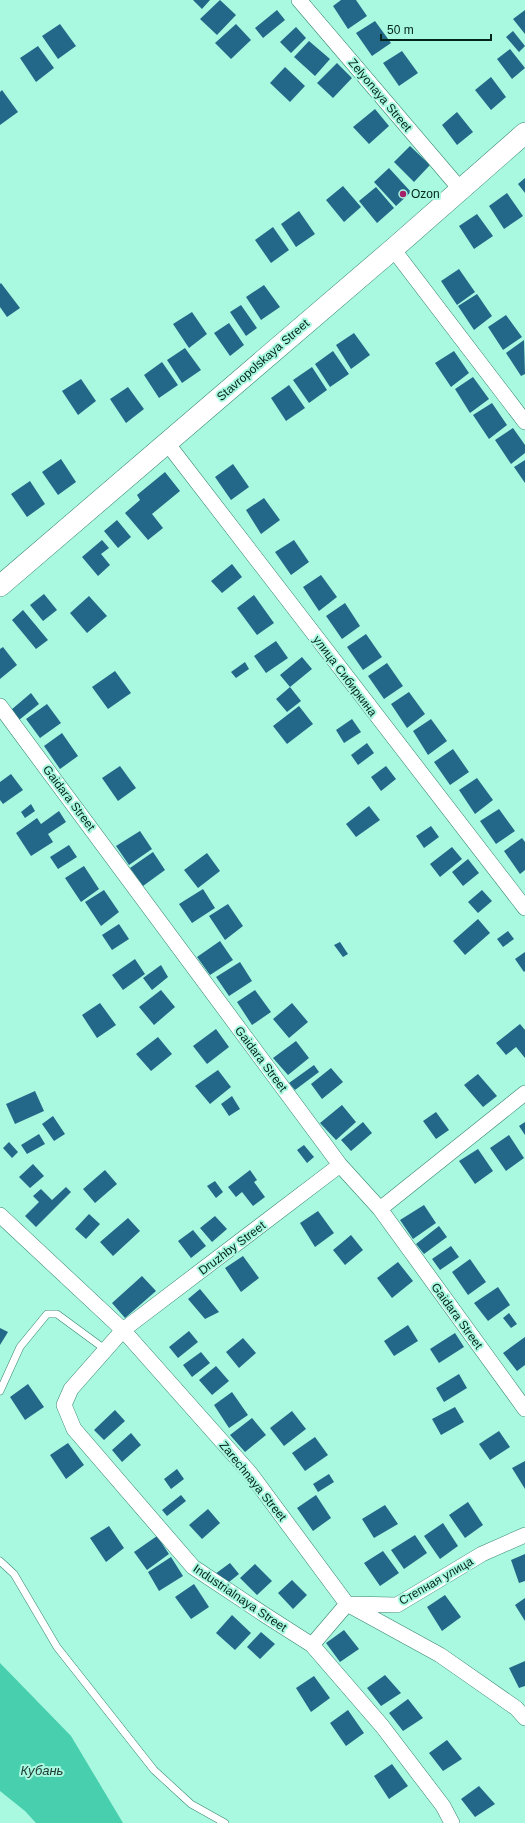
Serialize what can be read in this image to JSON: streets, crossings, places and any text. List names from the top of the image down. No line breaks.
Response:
{"streets":{"main road":["Stavropolskaya Street"],"street":["Zelyonaya Street","улица Сибиркина","Gaidara Street","Druzhby Street","Zarechnaya Street","Степная улица","Industrialnaya Street"]},"crossings":[["Zelyonaya Street","Stavropolskaya Street"],["Stavropolskaya Street","улица Сибиркина"],["Gaidara Street","Druzhby Street"],["Druzhby Street","Zarechnaya Street"],["Druzhby Street","Industrialnaya Street"],["Zarechnaya Street","Степная улица"],["Zarechnaya Street","Industrialnaya Street"]],"water":["Кубань"],"places":["Ozon"],"scale_bar":"50 m"}
